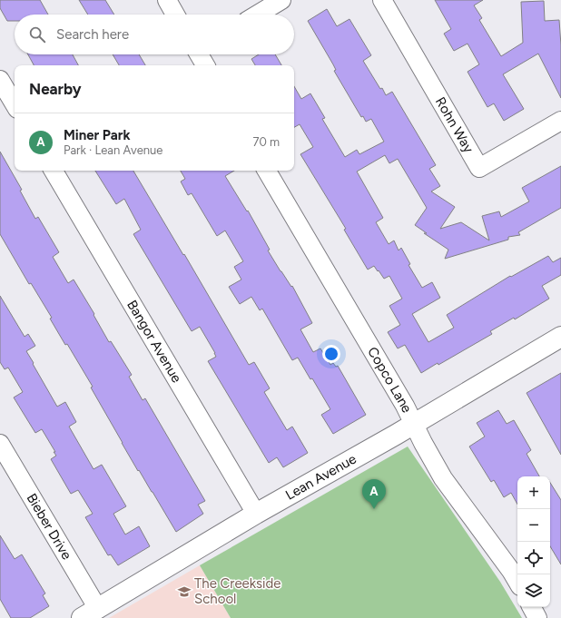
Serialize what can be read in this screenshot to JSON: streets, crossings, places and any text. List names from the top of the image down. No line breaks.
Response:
{"streets":{"street":["Rohn Way","Bangor Avenue","Copco Lane","Lean Avenue","Bieber Drive"]},"crossings":[["Bangor Avenue","Lean Avenue"],["Copco Lane","Lean Avenue"],["Lean Avenue","Bieber Drive"]],"places":{"school or university":["The Creekside School"]},"page":{"search":"Search here","heading":"Nearby","list":[{"mark":"A","name":"Miner Park","note":"Park · Lean Avenue","value":"70 m"}],"map_buttons":["+","−"],"pins":"A"}}
